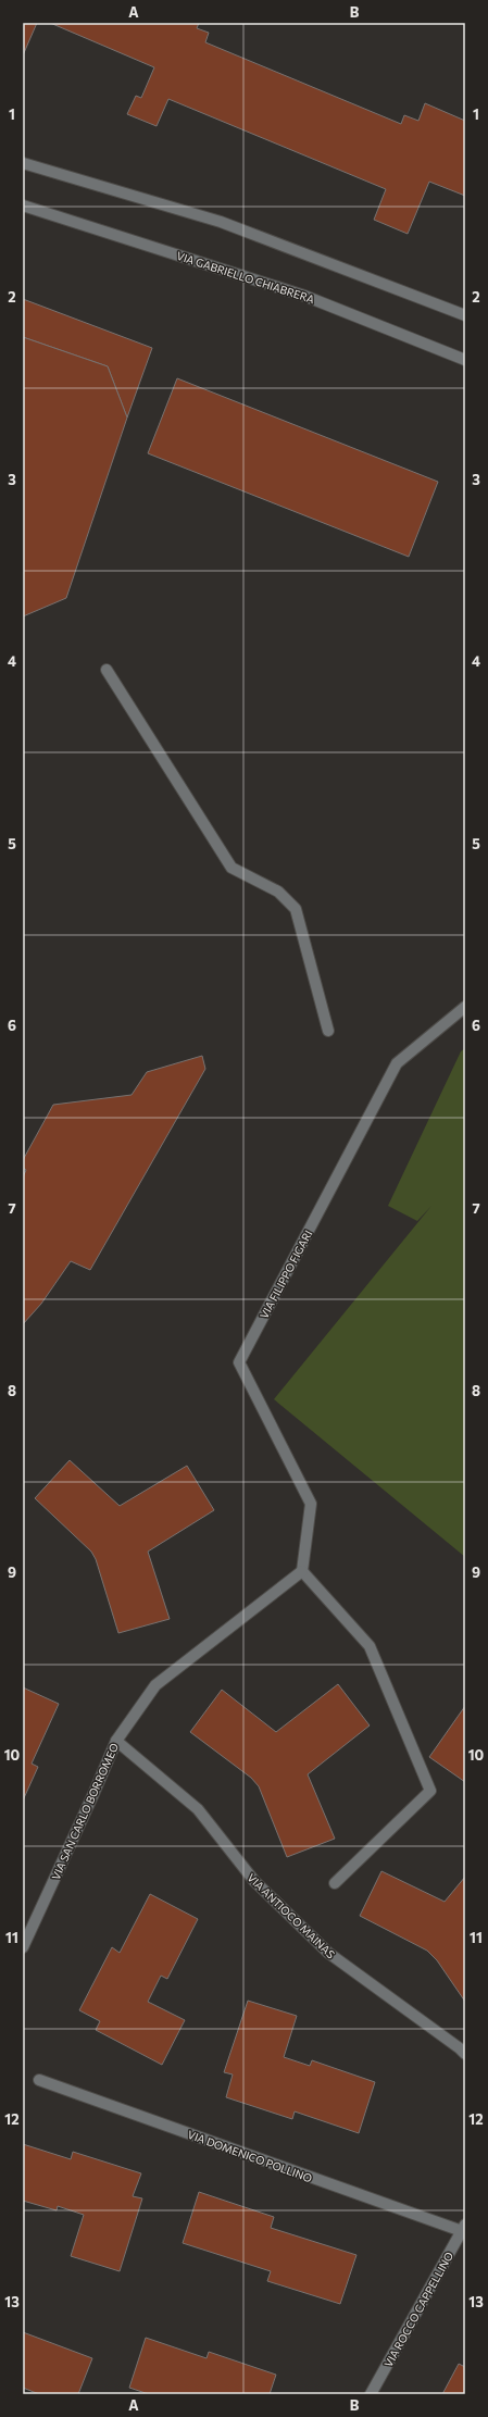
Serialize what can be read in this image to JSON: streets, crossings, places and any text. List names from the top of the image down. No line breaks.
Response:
{"streets":{"street":["VIA GABRIELLO CHIABRERA","VIA FILIPPO FIGARI","VIA SAN CARLO BORROMEO","VIA ANTIOCO MAINAS","VIA DOMENICO POLLINO","VIA ROCCO CAPPELLINO"]},"crossings":[["VIA FILIPPO FIGARI","VIA SAN CARLO BORROMEO"],["VIA SAN CARLO BORROMEO","VIA ANTIOCO MAINAS"],["VIA DOMENICO POLLINO","VIA ROCCO CAPPELLINO"]],"grid":{"columns":["A","B"],"rows":["1","2","3","4","5","6","7","8","9","10","11","12","13"]}}
